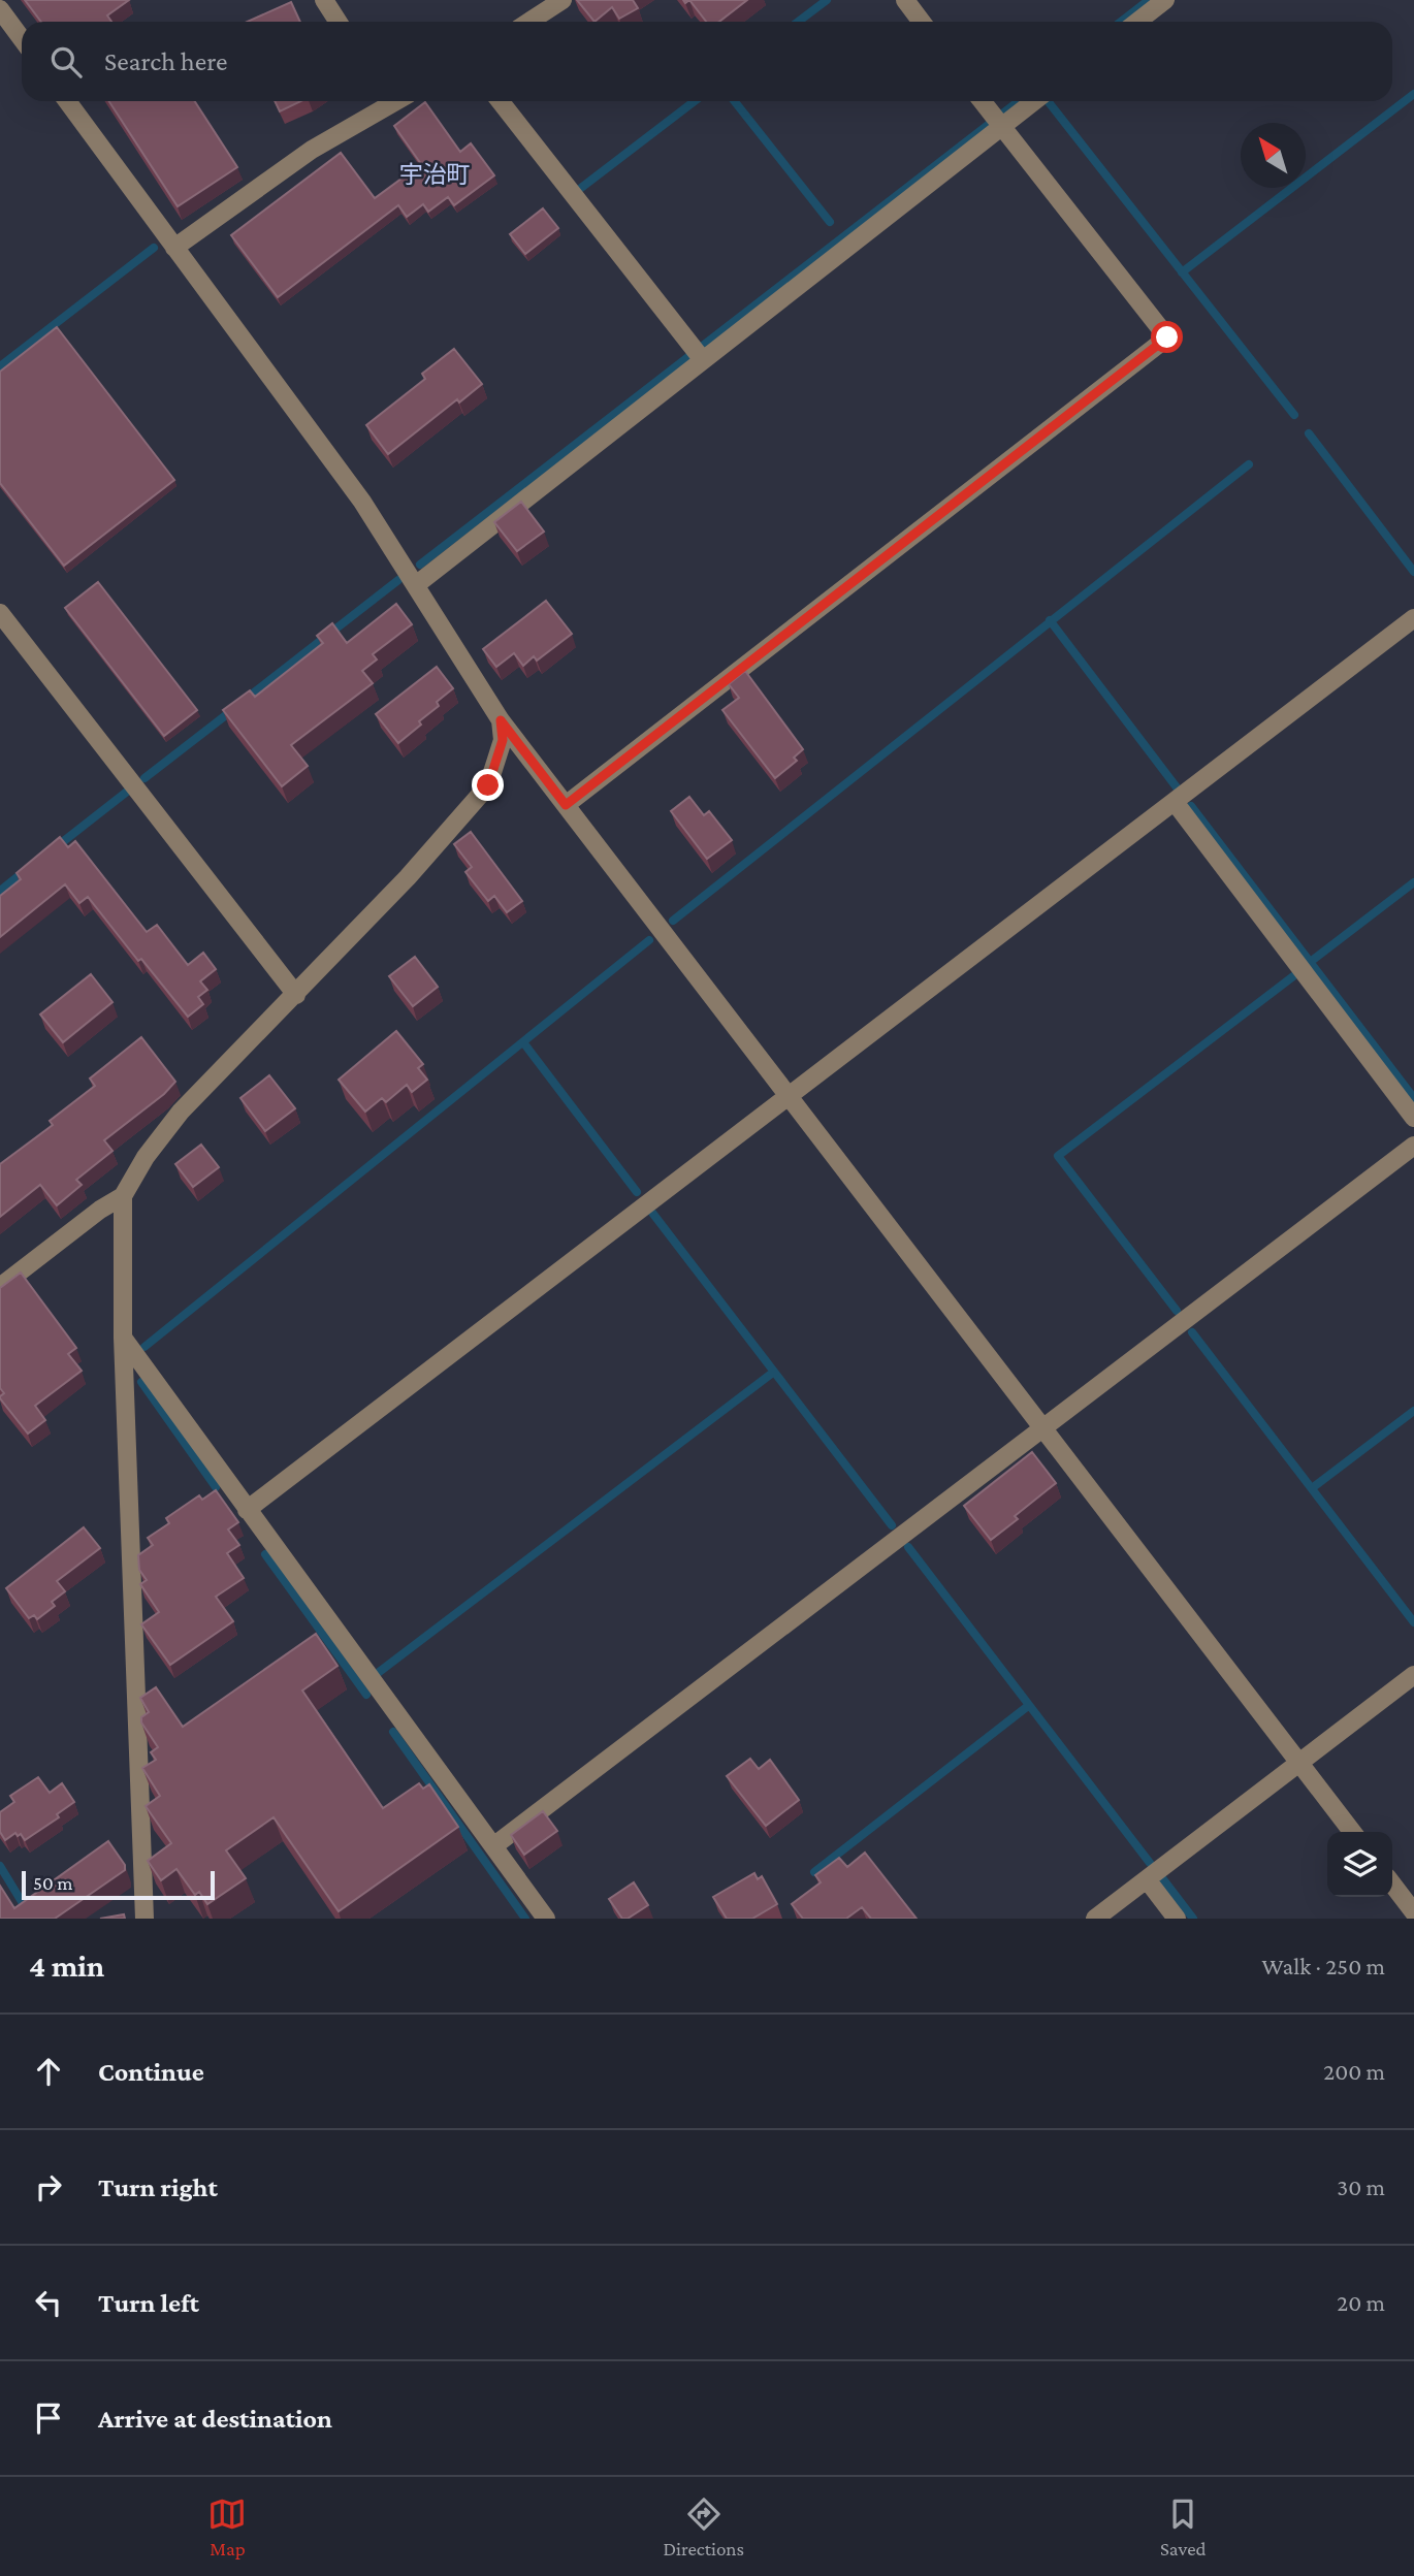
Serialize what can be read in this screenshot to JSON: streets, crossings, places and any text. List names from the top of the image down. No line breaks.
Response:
{"districts":["宇治町"],"scale_bar":"50 m","north":"top left","page":{"search":"Search here","scale":"50 m","heading":["4 min","Walk · 250 m"],"list":[["Continue","200 m"],["Turn right","30 m"],["Turn left","20 m"],"Arrive at destination"],"nav":["Map","Directions","Saved"]}}
